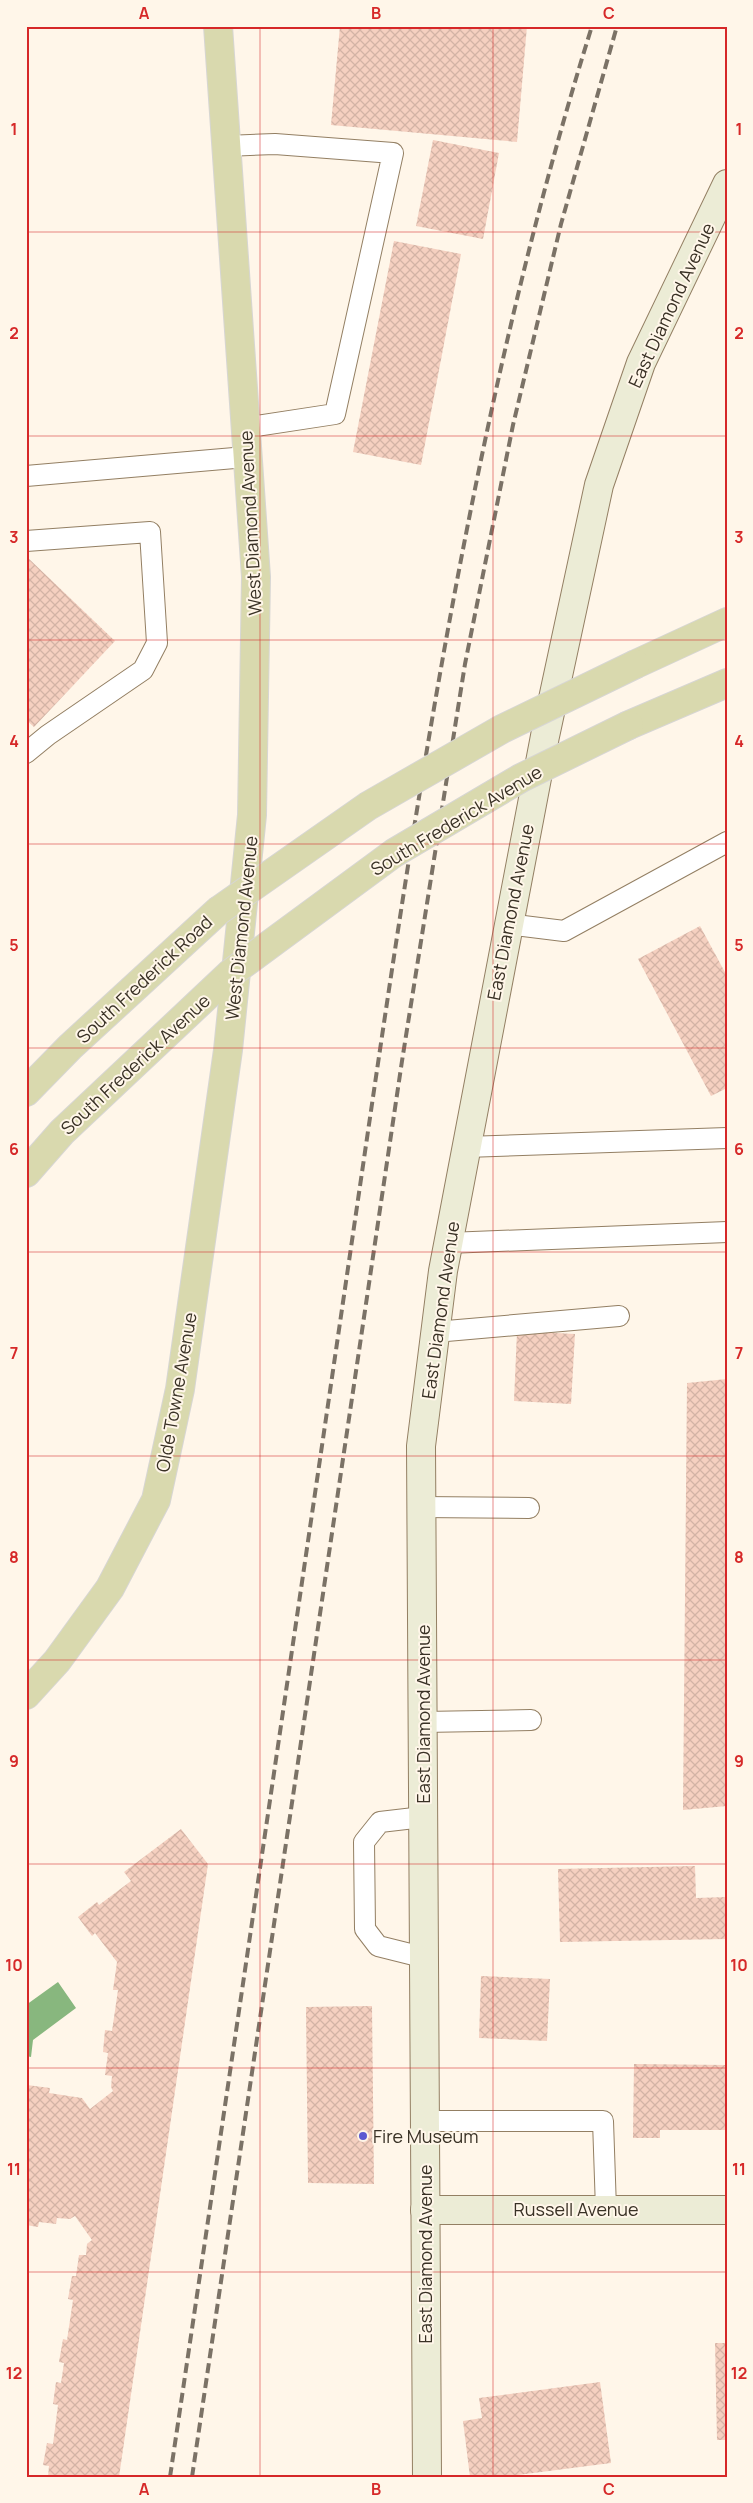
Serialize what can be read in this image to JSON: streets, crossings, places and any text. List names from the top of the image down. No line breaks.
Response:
{"streets":{"main road":["West Diamond Avenue","South Frederick Avenue","South Frederick Road","Olde Towne Avenue"],"street":["East Diamond Avenue","Russell Avenue"]},"crossings":[["East Diamond Avenue","Russell Avenue"],["West Diamond Avenue","Olde Towne Avenue"]],"places":["Fire Museum"],"grid":{"columns":["A","B","C"],"rows":["1","2","3","4","5","6","7","8","9","10","11","12"]}}
